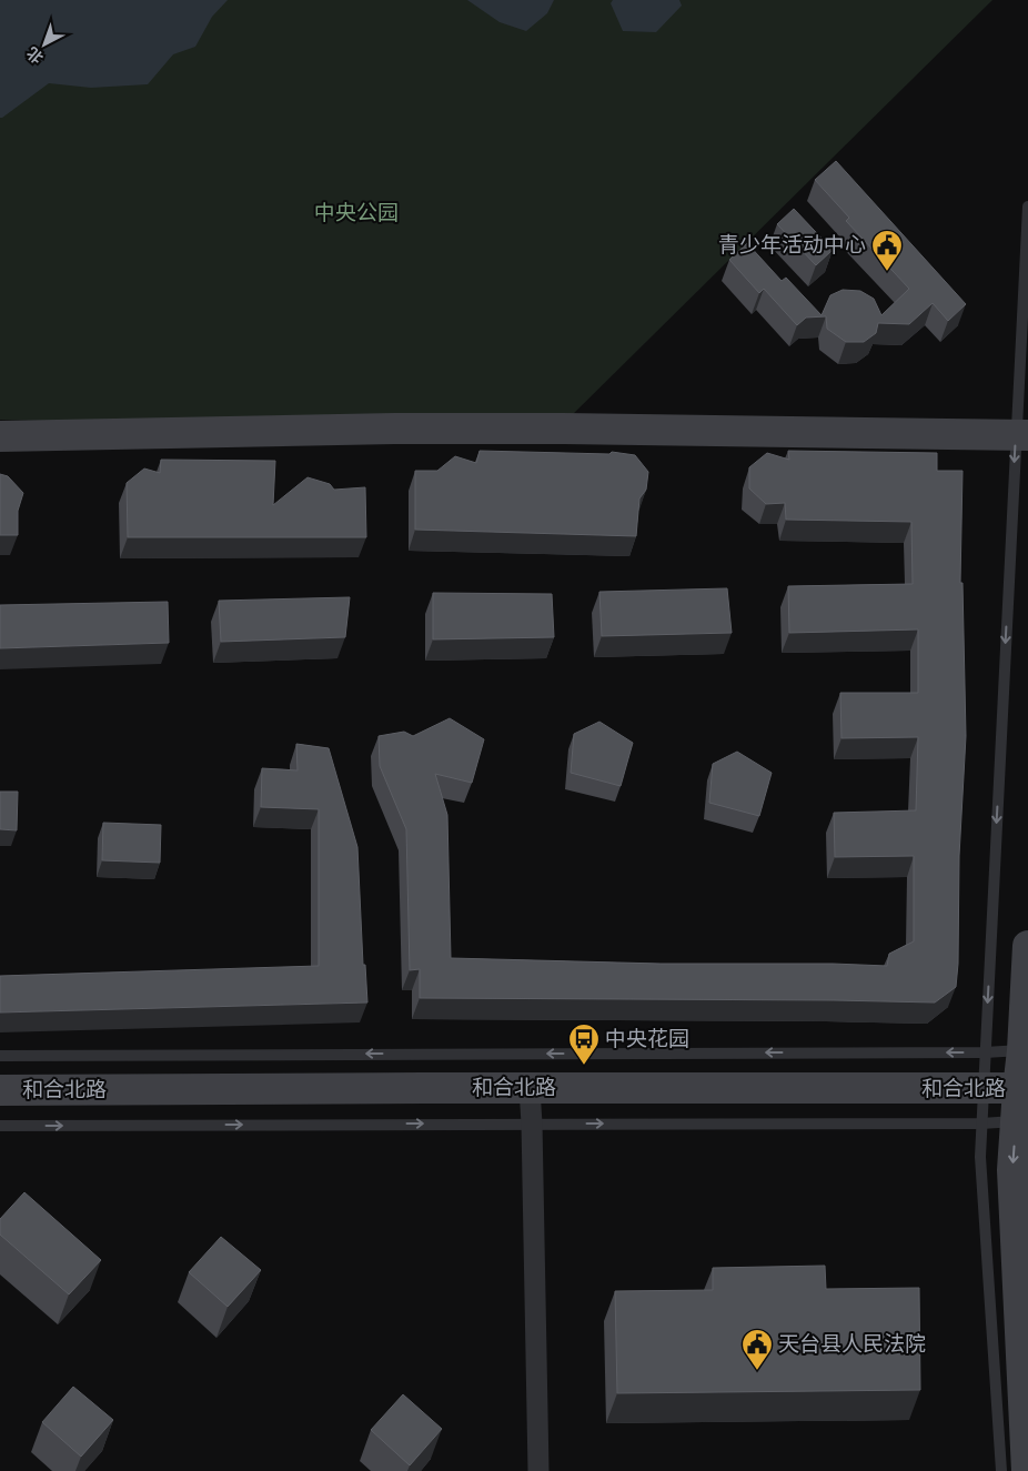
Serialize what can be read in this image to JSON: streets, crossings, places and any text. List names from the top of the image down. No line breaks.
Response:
{"streets":{"main road":["和合北路"]},"parks":["中央公园"],"places":{"public building":["青少年活动中心","天台县人民法院"],"bus stop":["中央花园"]},"north":"bottom left"}
